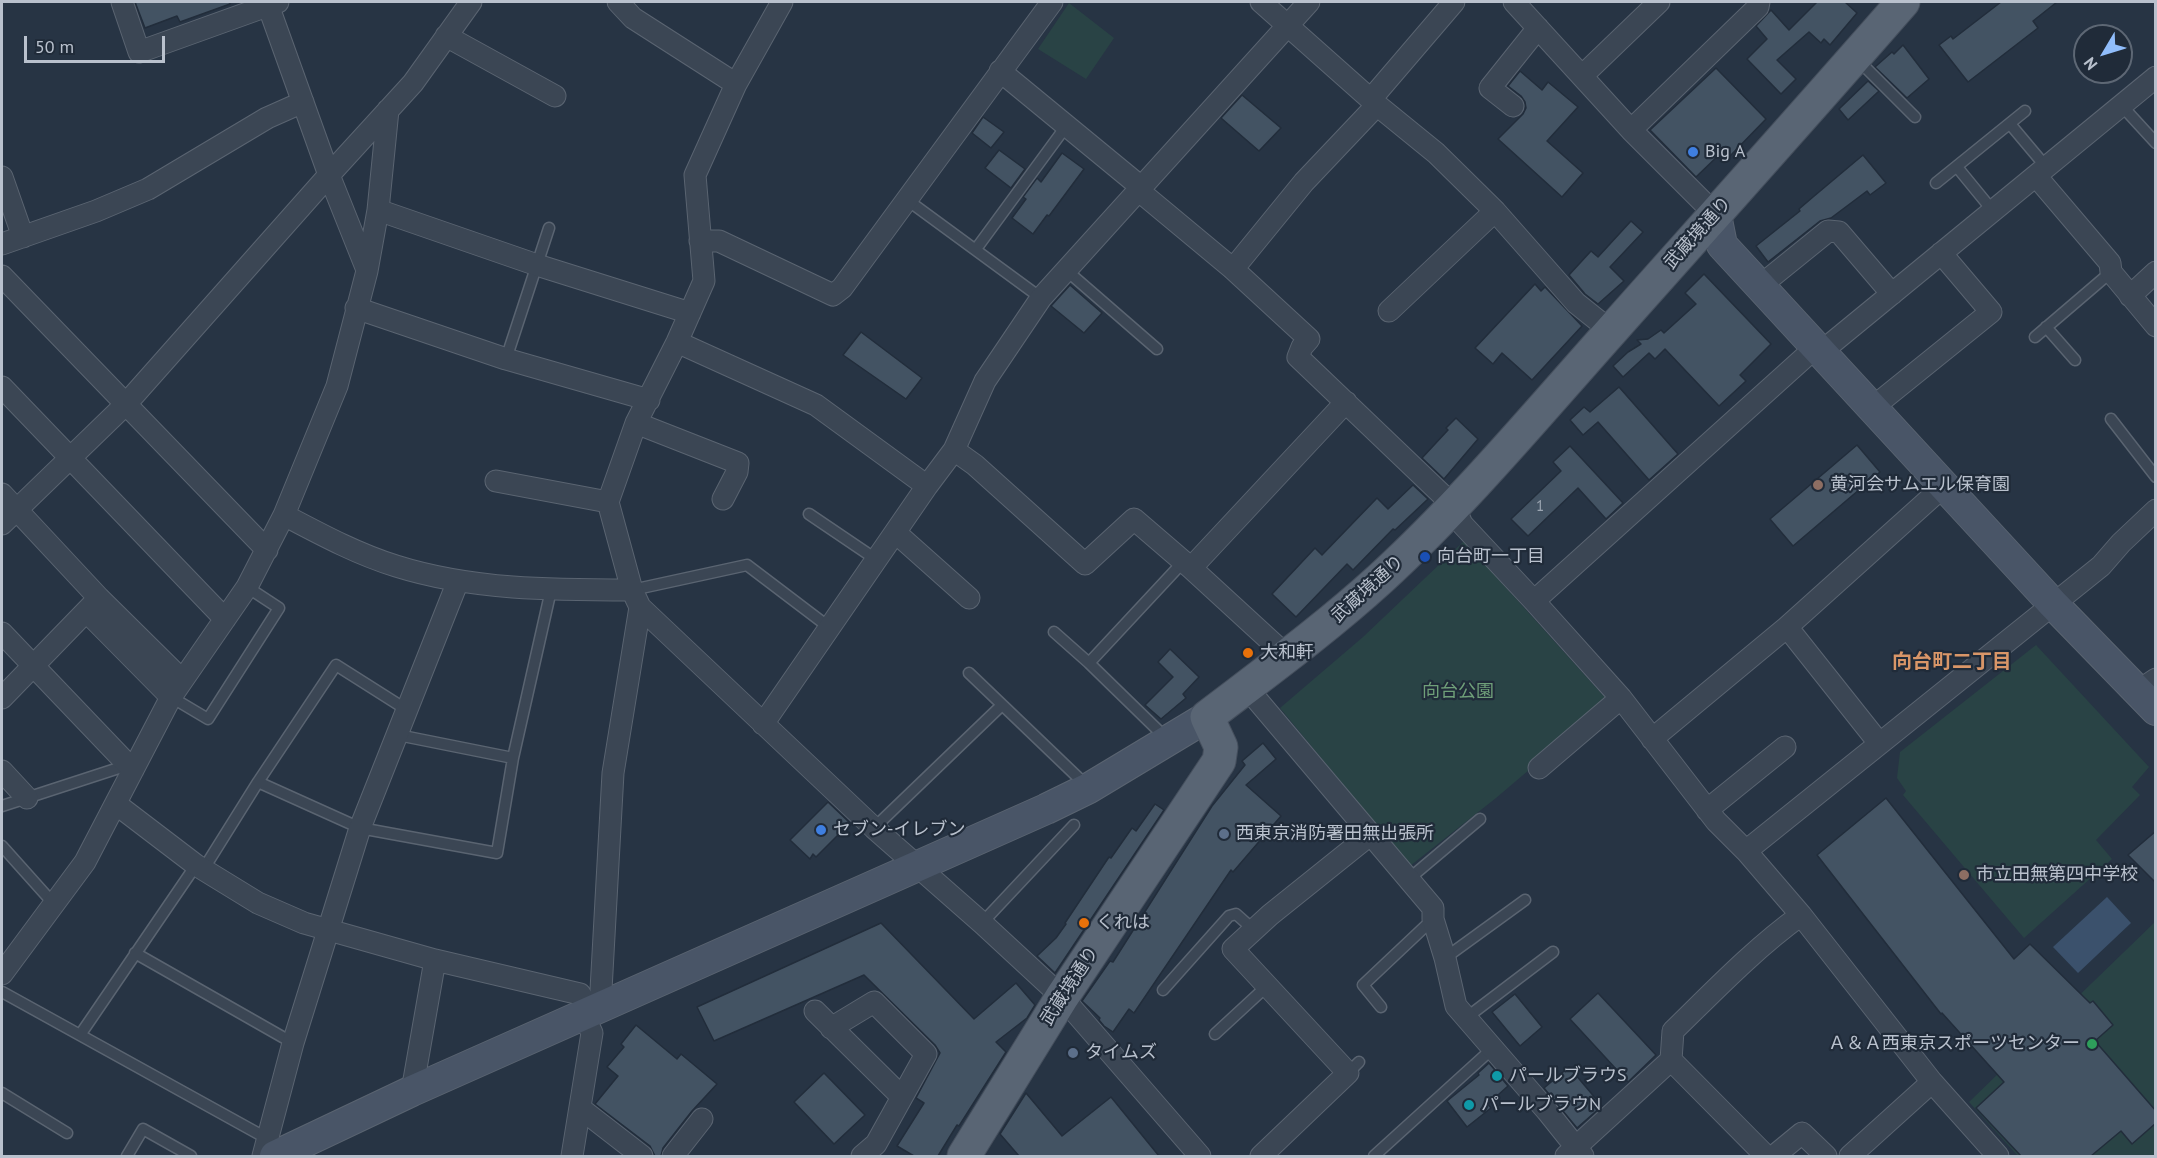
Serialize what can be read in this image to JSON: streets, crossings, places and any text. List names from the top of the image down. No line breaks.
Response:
{"streets":{"main road":["武蔵境通り"]},"districts":["向台町二丁目"],"parks":["向台公園"],"places":["Big A","黄河会サムエル保育園","向台町一丁目","大和軒","セブン-イレブン","西東京消防署田無出張所","市立田無第四中学校","くれは","Ａ＆Ａ西東京スポーツセンター","タイムズ","パールブラウS","パールブラウN"],"house_numbers":["1"],"scale_bar":"50 m","north":"bottom left"}
